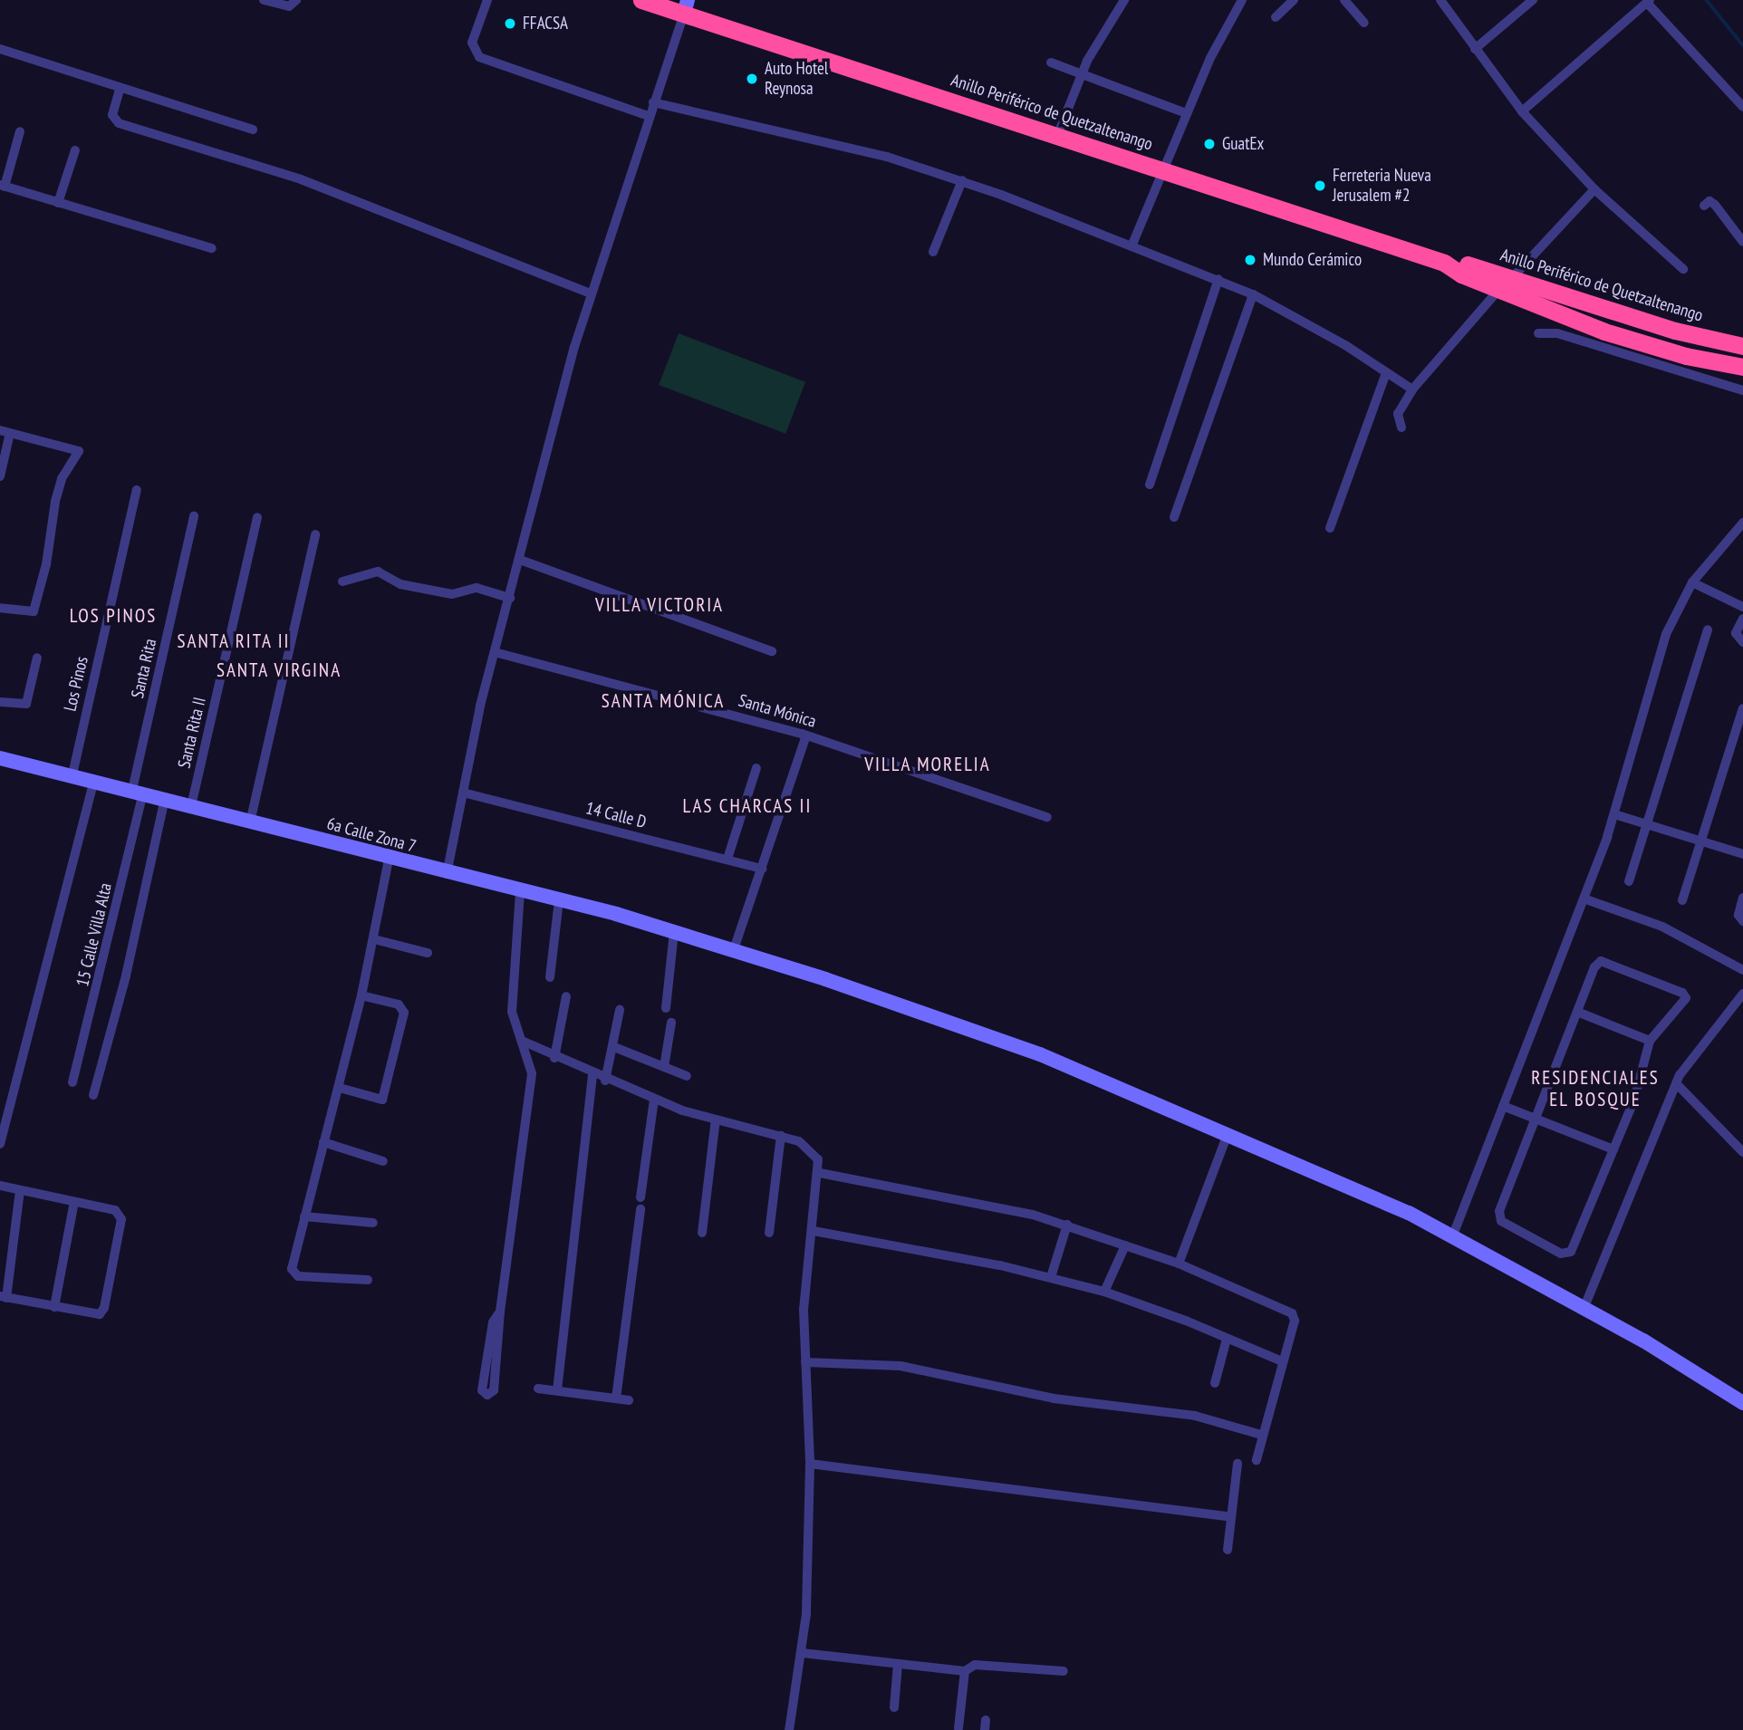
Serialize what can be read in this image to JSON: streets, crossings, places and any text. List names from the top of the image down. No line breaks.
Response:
{"streets":{"highway":["Anillo Periférico de Quetzaltenango"],"street":["Santa Rita","Los Pinos","Santa Mónica","Santa Rita II","14 Calle D","6a Calle Zona 7","15 Calle Villa Alta"]},"crossings":[["Santa Rita","6a Calle Zona 7"],["Santa Rita","15 Calle Villa Alta"],["Los Pinos","6a Calle Zona 7"],["Santa Rita II","6a Calle Zona 7"],["6a Calle Zona 7","15 Calle Villa Alta"]],"districts":["VILLA VICTORIA","LOS PINOS","SANTA RITA II","SANTA VIRGINA","SANTA MÓNICA","VILLA MORELIA","LAS CHARCAS II","RESIDENCIALES EL BOSQUE"],"places":["FFACSA","Auto Hotel Reynosa","GuatEx","Ferreteria Nueva Jerusalem #2","Mundo Cerámico"]}
